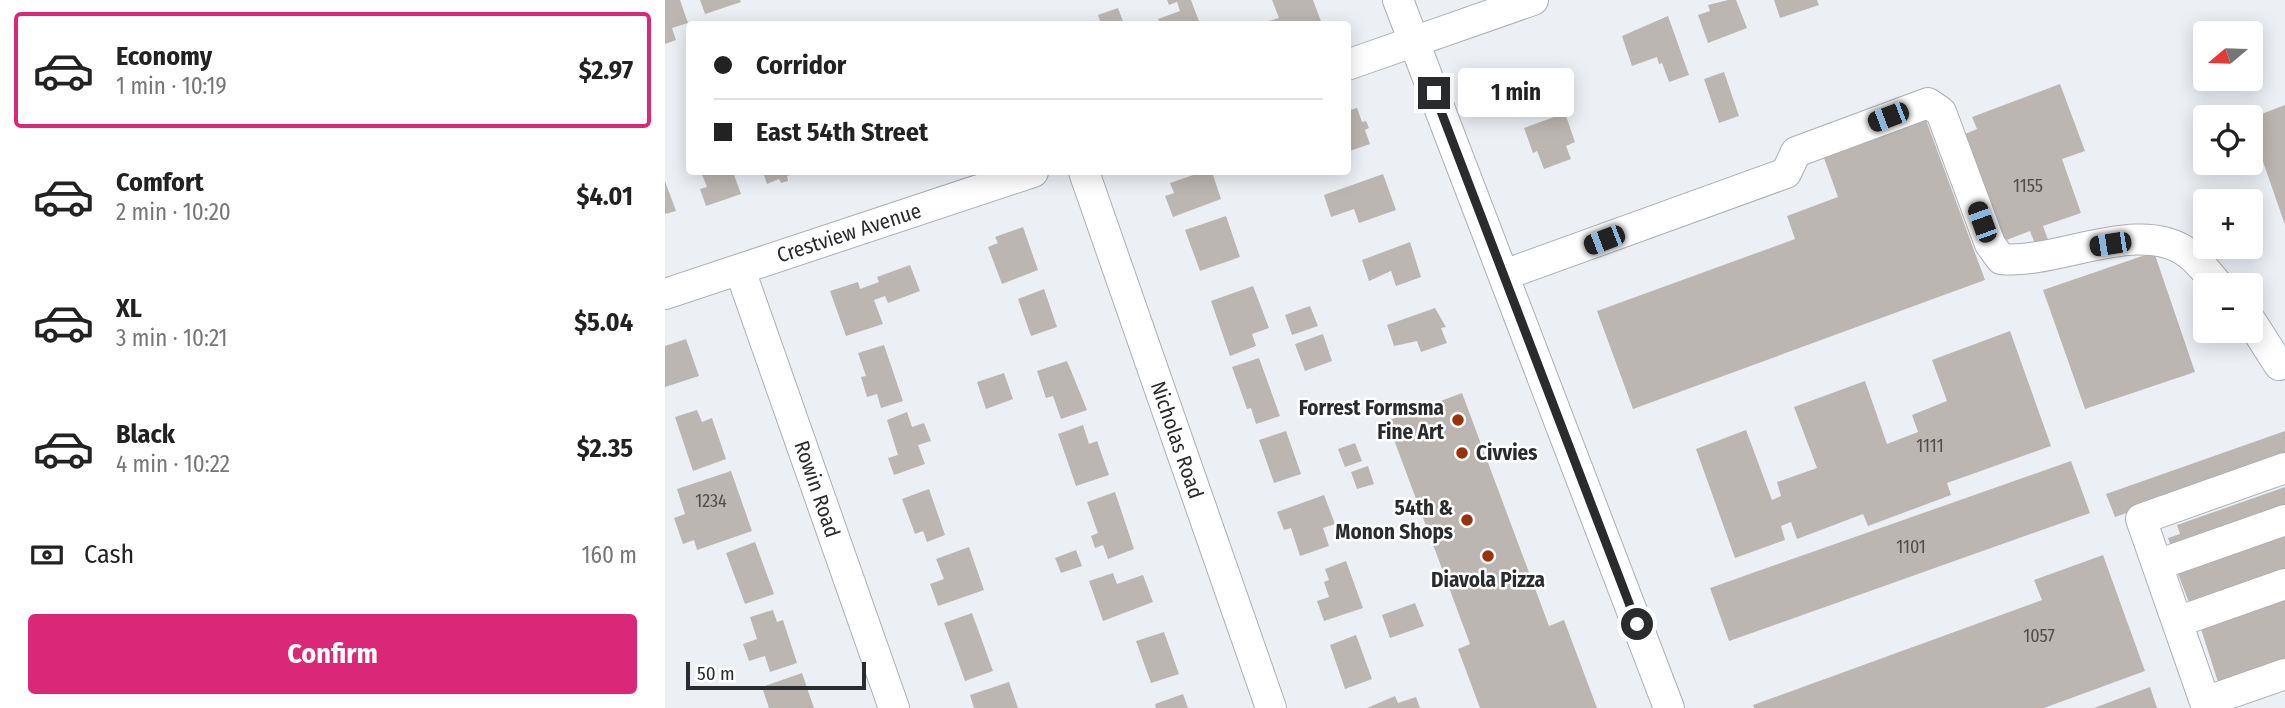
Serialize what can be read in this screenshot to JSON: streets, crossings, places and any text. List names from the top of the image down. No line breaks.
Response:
{"streets":{"street":["Crestview Avenue","Nicholas Road","Rowin Road"]},"crossings":[["Crestview Avenue","Rowin Road"]],"places":["Forrest Formsma Fine Art","Civvies","54th & Monon Shops","Diavola Pizza"],"house_numbers":["1155","1111","1234","1101","1057"],"scale_bar":"50 m","north":"left","page":{"list":[{"name":"Economy","note":"1 min · 10:19","value":"$2.97"},{"name":"Comfort","note":"2 min · 10:20","value":"$4.01"},{"name":"XL","note":"3 min · 10:21","value":"$5.04"},{"name":"Black","note":"4 min · 10:22","value":"$2.35"}],"map_buttons":["+","−"],"banner":["Corridor","East 54th Street"],"bubble":"1 min","pay":["Cash","160 m"],"buttons":"Confirm","scale":"50 m"}}
